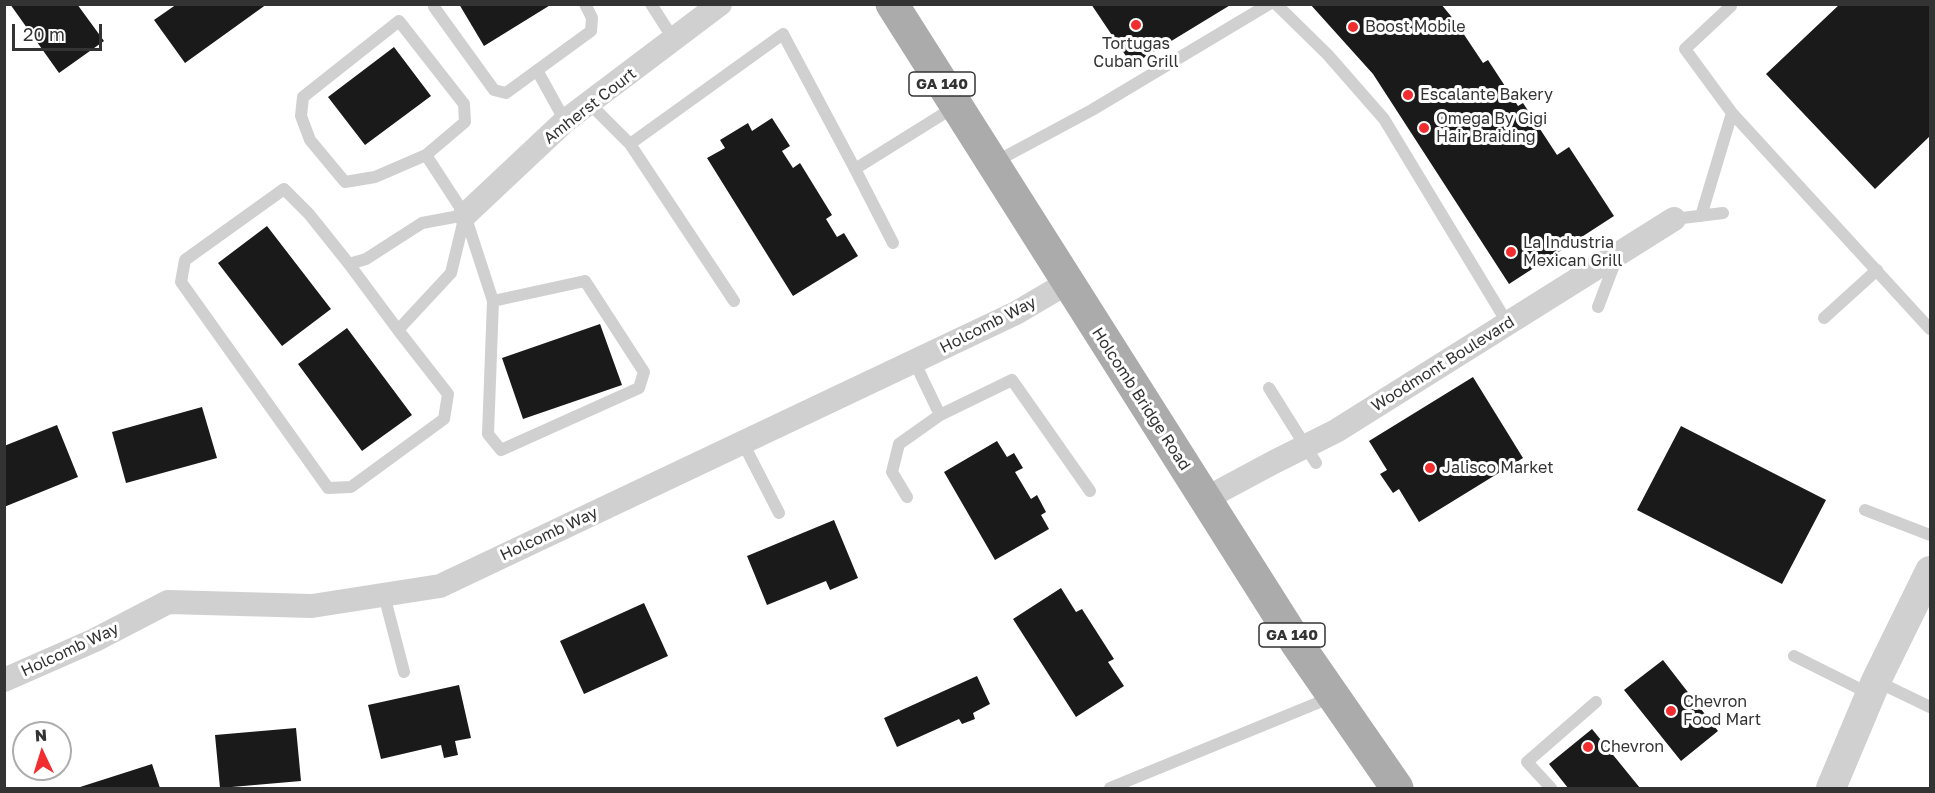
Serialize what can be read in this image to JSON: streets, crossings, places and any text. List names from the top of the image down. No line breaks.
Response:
{"streets":{"main road":["GA 140","Holcomb Bridge Road"],"street":["Amherst Court","Holcomb Way","Woodmont Boulevard"]},"crossings":[["Holcomb Way","Holcomb Bridge Road"],["Woodmont Boulevard","Holcomb Bridge Road"]],"places":["Tortugas Cuban Grill","Boost Mobile","Escalante Bakery","Omega By Gigi Hair Braiding","La Industria Mexican Grill","Jalisco Market","Chevron Food Mart","Chevron"],"scale_bar":"20 m","north":"top"}
